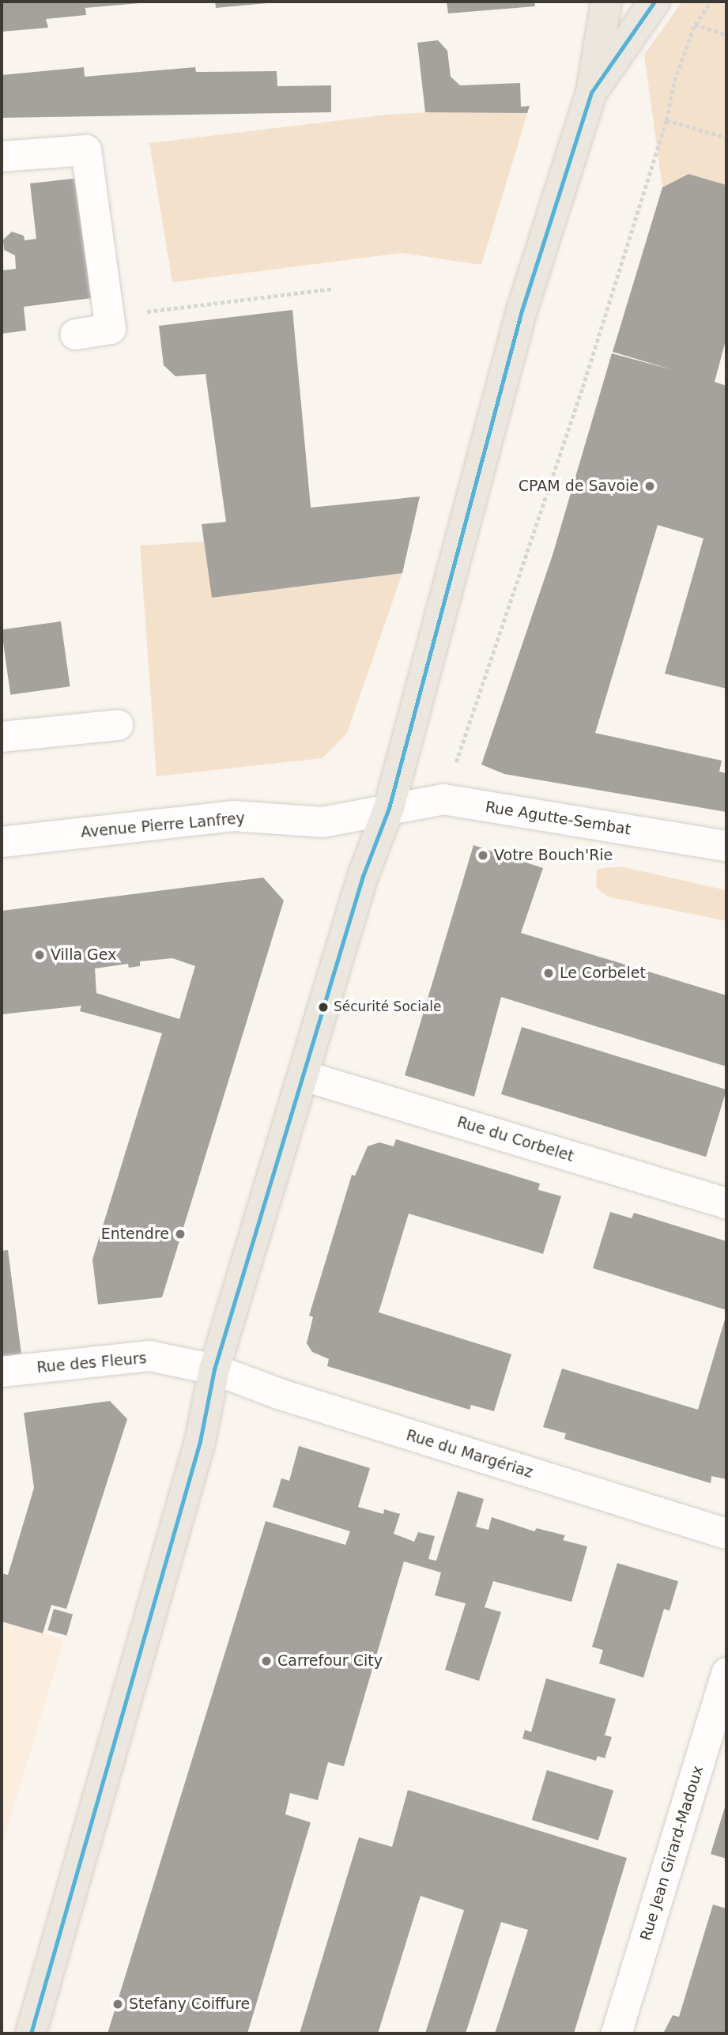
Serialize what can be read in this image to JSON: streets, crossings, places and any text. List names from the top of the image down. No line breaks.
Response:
{"streets":{"street":["Rue Agutte-Sembat","Avenue Pierre Lanfrey","Rue du Corbelet","Rue des Fleurs","Rue du Margériaz","Rue Jean Girard-Madoux"]},"crossings":[["Rue Agutte-Sembat","Avenue Pierre Lanfrey"],["Rue des Fleurs","Rue du Margériaz"]],"places":["CPAM de Savoie","Votre Bouch'Rie","Villa Gex","Le Corbelet","Sécurité Sociale","Entendre","Carrefour City","Stefany Coiffure"]}
